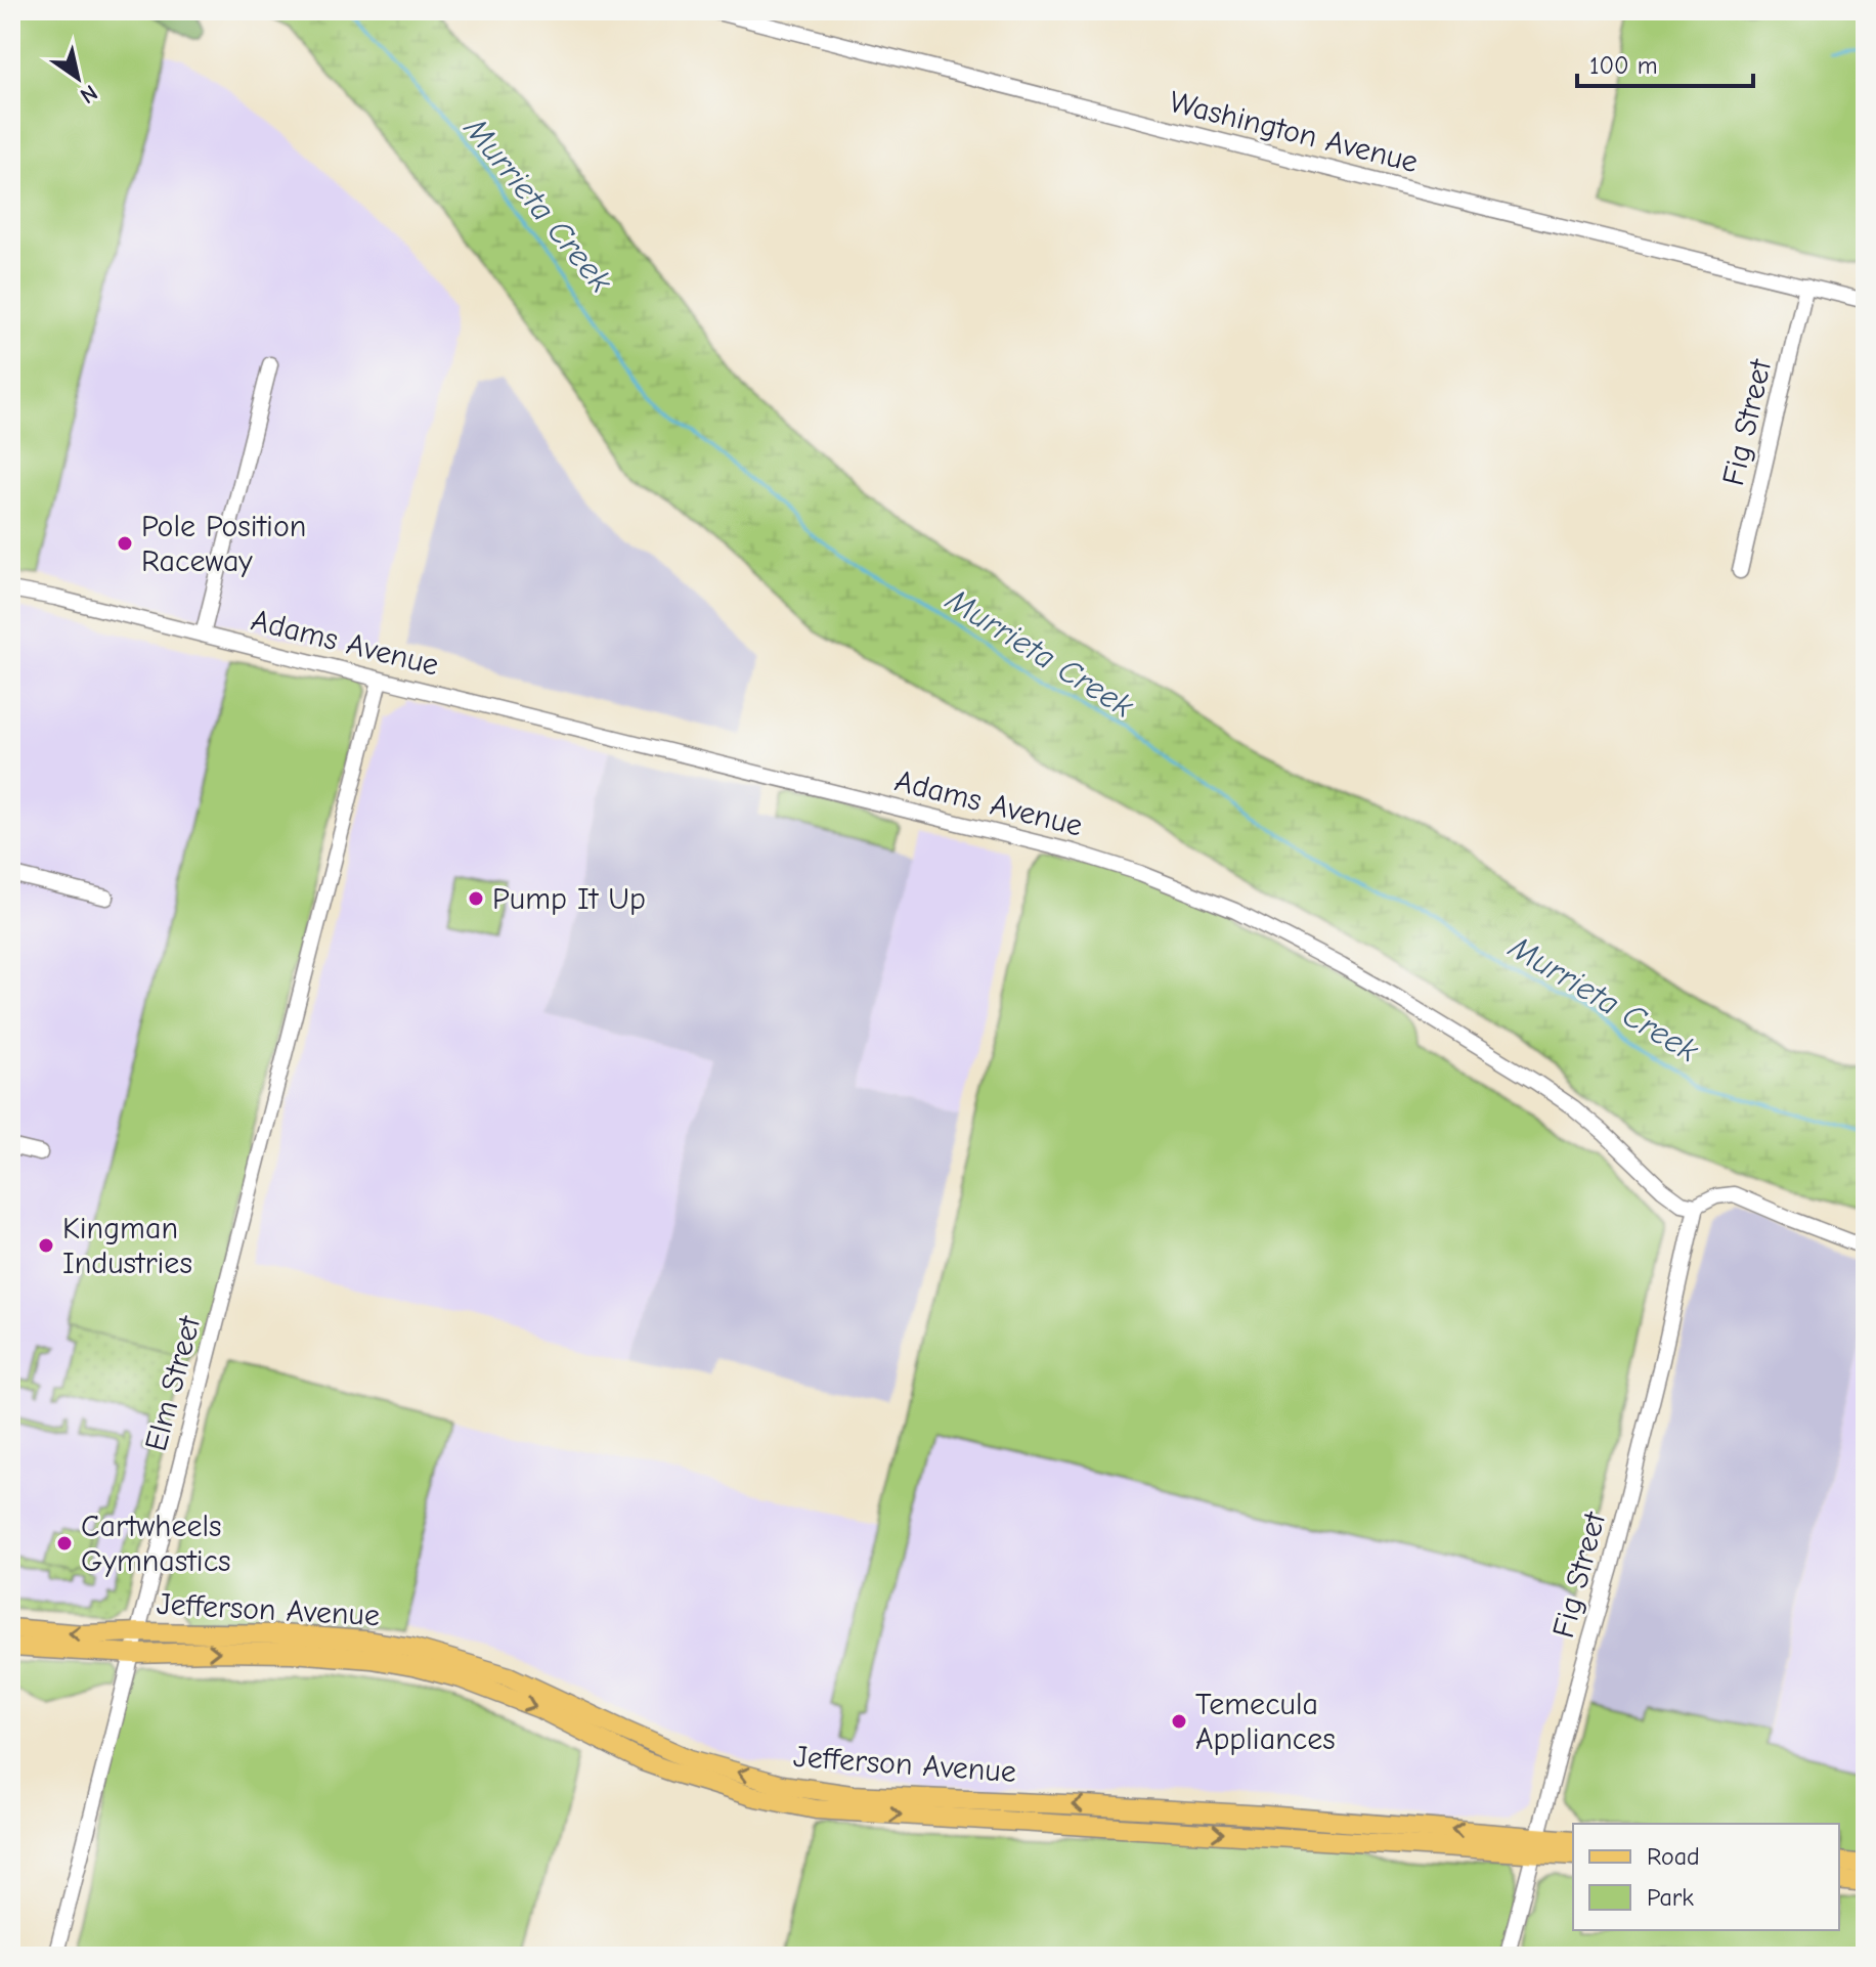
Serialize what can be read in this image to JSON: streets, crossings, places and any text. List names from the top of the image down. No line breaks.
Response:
{"streets":{"main road":["Jefferson Avenue"],"street":["Washington Avenue","Fig Street","Adams Avenue","Elm Street"]},"crossings":[["Washington Avenue","Fig Street"],["Fig Street","Adams Avenue"],["Fig Street","Jefferson Avenue"],["Adams Avenue","Elm Street"],["Elm Street","Jefferson Avenue"]],"water":["Murrieta Creek"],"places":["Pole Position Raceway","Pump It Up","Kingman Industries","Cartwheels Gymnastics","Temecula Appliances"],"legend":["Road","Park"],"scale_bar":"100 m","north":"bottom right"}
